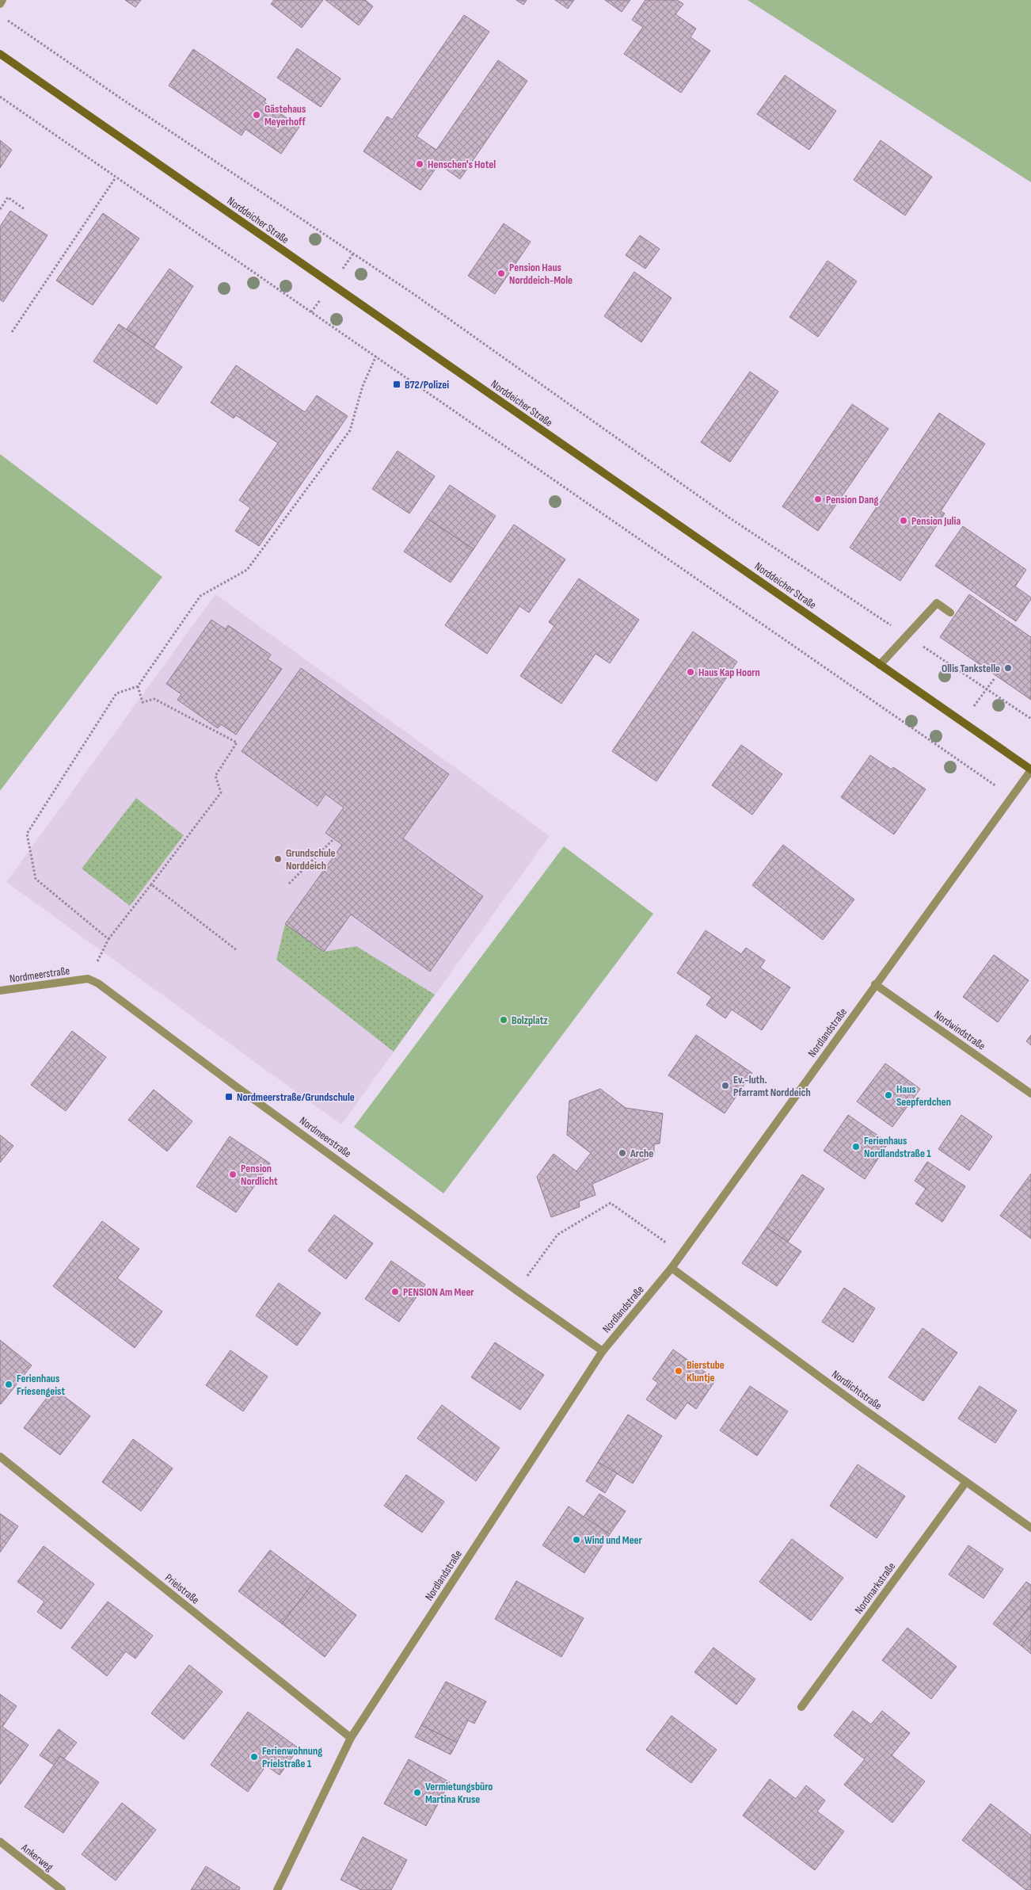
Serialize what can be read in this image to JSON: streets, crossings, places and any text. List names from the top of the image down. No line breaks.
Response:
{"streets":{"street":["Norddeicher Straße","Nordmeerstraße","Nordwindstraße","Nordlandstraße","Nordlichtstraße","Nordmarkstraße","Prielstraße","Ankerweg"]},"crossings":[["Norddeicher Straße","Nordlandstraße"],["Nordmeerstraße","Nordlandstraße"],["Nordwindstraße","Nordlandstraße"],["Nordlandstraße","Nordlichtstraße"],["Nordlandstraße","Prielstraße"],["Nordlichtstraße","Nordmarkstraße"]],"places":{"other":["Gästehaus Meyerhoff","Henschen's Hotel","Pension Haus Norddeich-Mole","Pension Dang","Pension Julia","Ollis Tankstelle","Haus Kap Hoorn","Grundschule Norddeich","Bolzplatz","Ev.-luth. Pfarramt Norddeich","Haus Seepferdchen","Ferienhaus Nordlandstraße 1","Arche","Pension Nordlicht","PENSION Am Meer","Bierstube Kluntje","Ferienhaus Friesengeist","Wind und Meer","Ferienwohnung Prielstraße 1","Vermietungsbüro Martina Kruse"],"transit":["B72/Polizei","Nordmeerstraße/Grundschule"]}}
